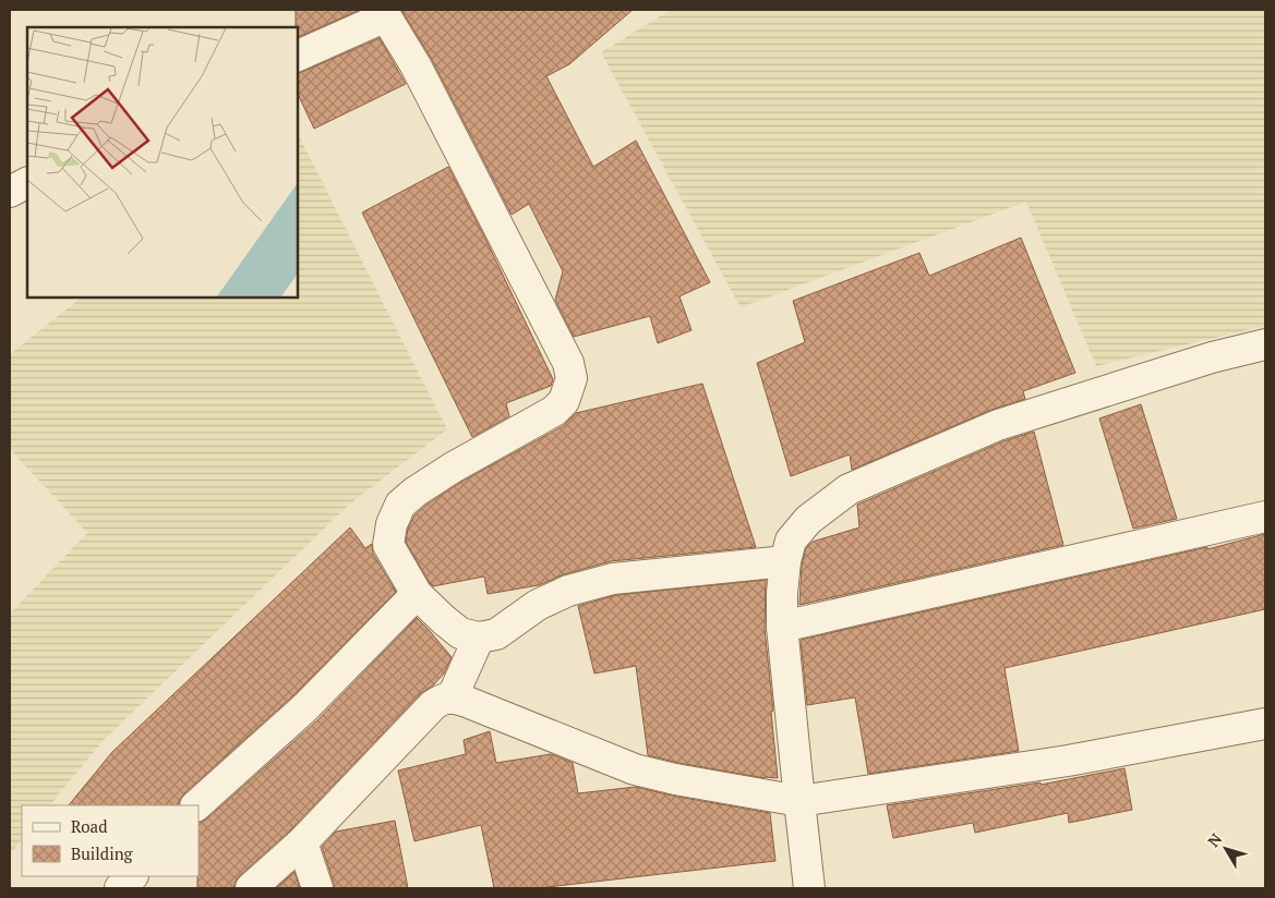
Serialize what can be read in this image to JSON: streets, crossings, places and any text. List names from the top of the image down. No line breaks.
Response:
{"legend":["Road","Building"],"north":"top left"}
